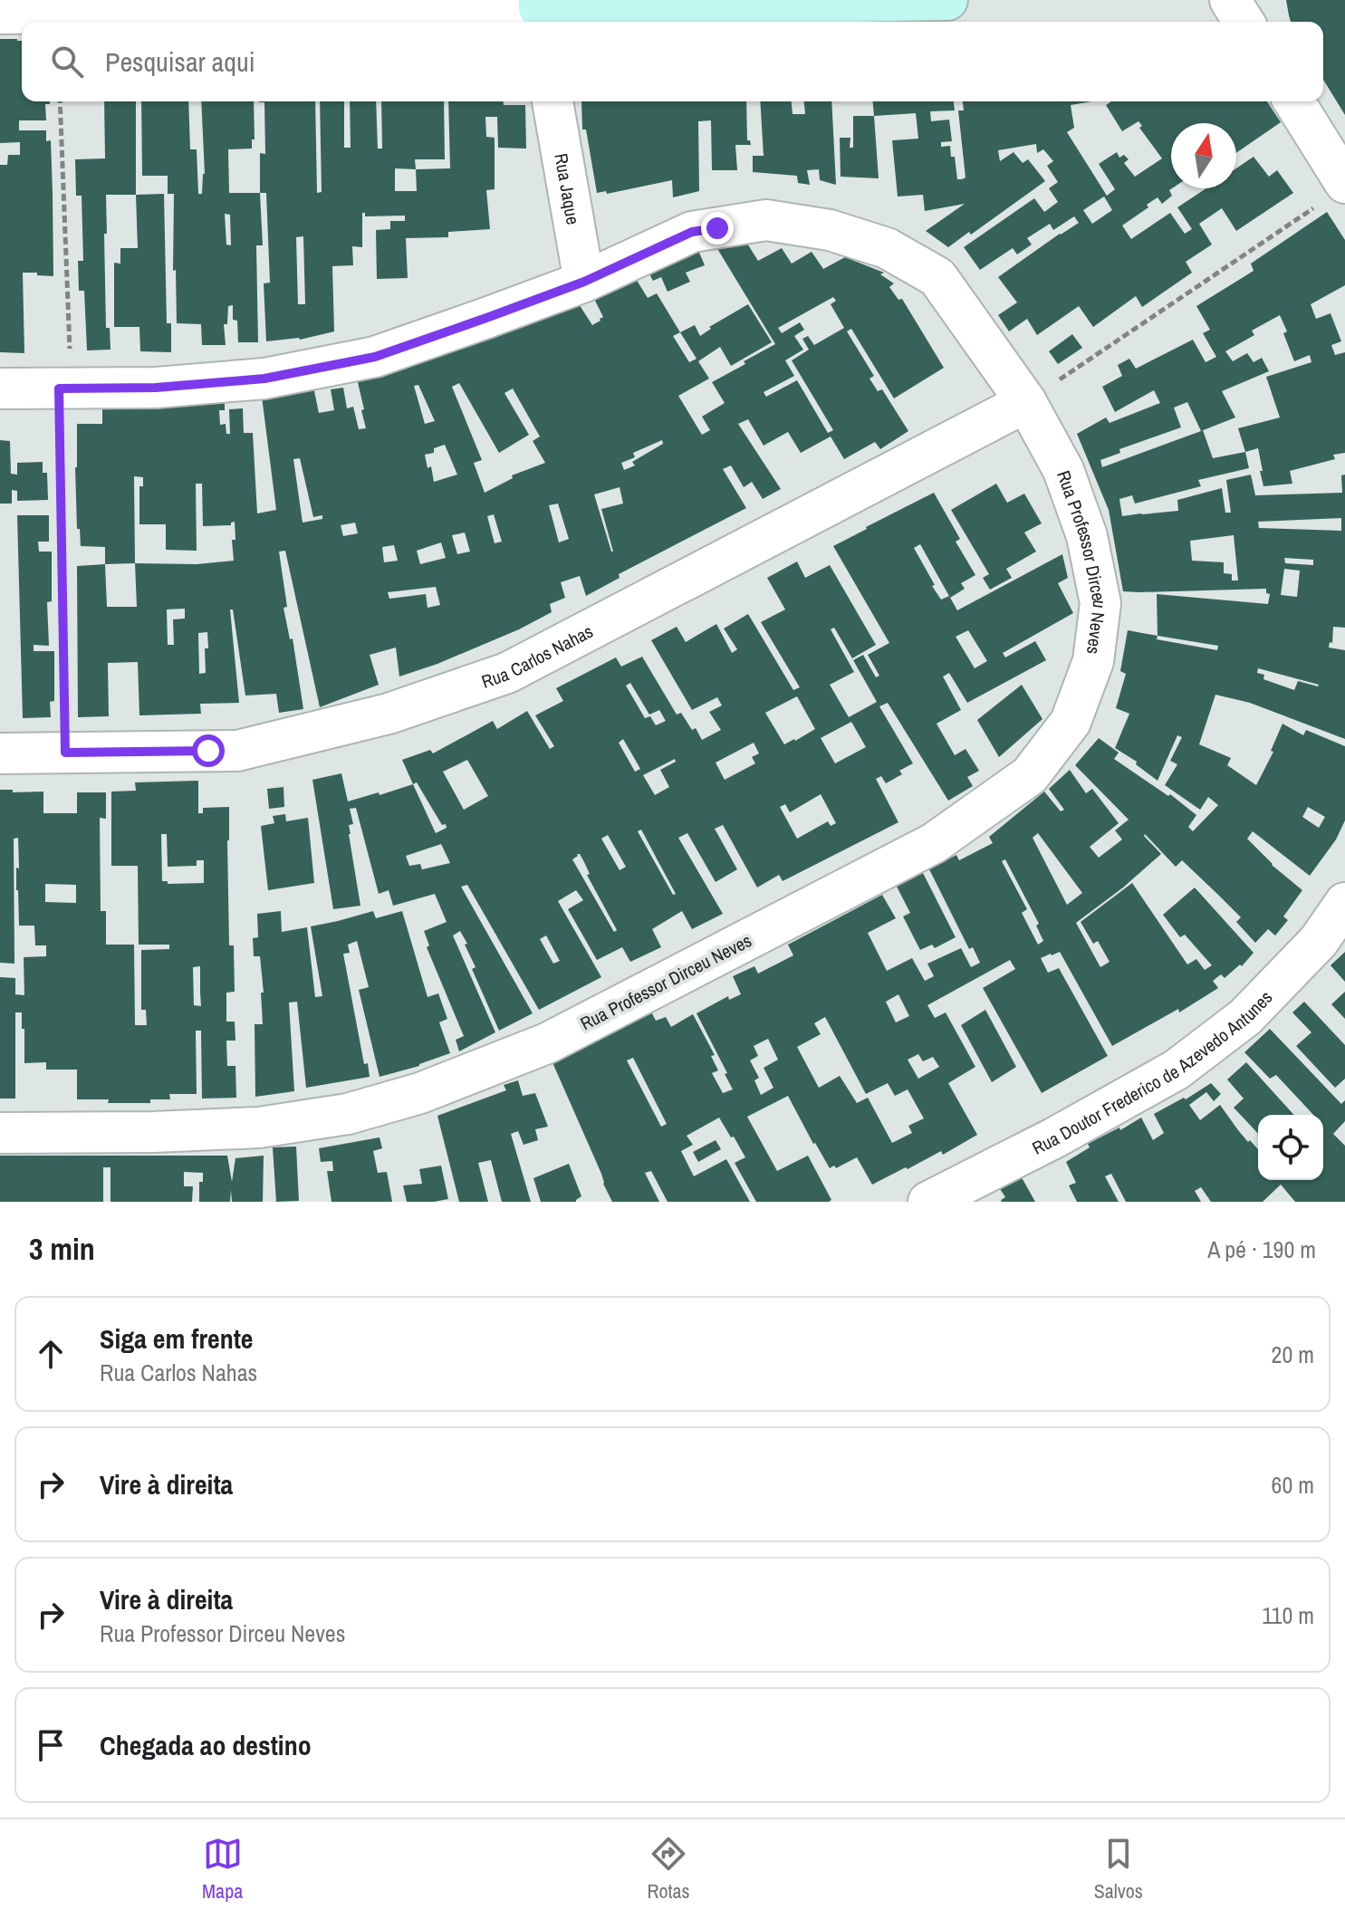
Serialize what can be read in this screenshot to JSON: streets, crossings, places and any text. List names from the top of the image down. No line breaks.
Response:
{"streets":{"street":["Rua Jaque","Rua Professor Dirceu Neves","Rua Carlos Nahas","Rua Doutor Frederico de Azevedo Antunes"]},"crossings":[["Rua Jaque","Rua Professor Dirceu Neves"],["Rua Professor Dirceu Neves","Rua Carlos Nahas"]],"north":"top","page":{"search":"Pesquisar aqui","heading":["3 min","A pé · 190 m"],"list":[["Siga em frente","Rua Carlos Nahas","20 m"],["Vire à direita","60 m"],["Vire à direita","Rua Professor Dirceu Neves","110 m"],"Chegada ao destino"],"nav":["Mapa","Rotas","Salvos"]}}
